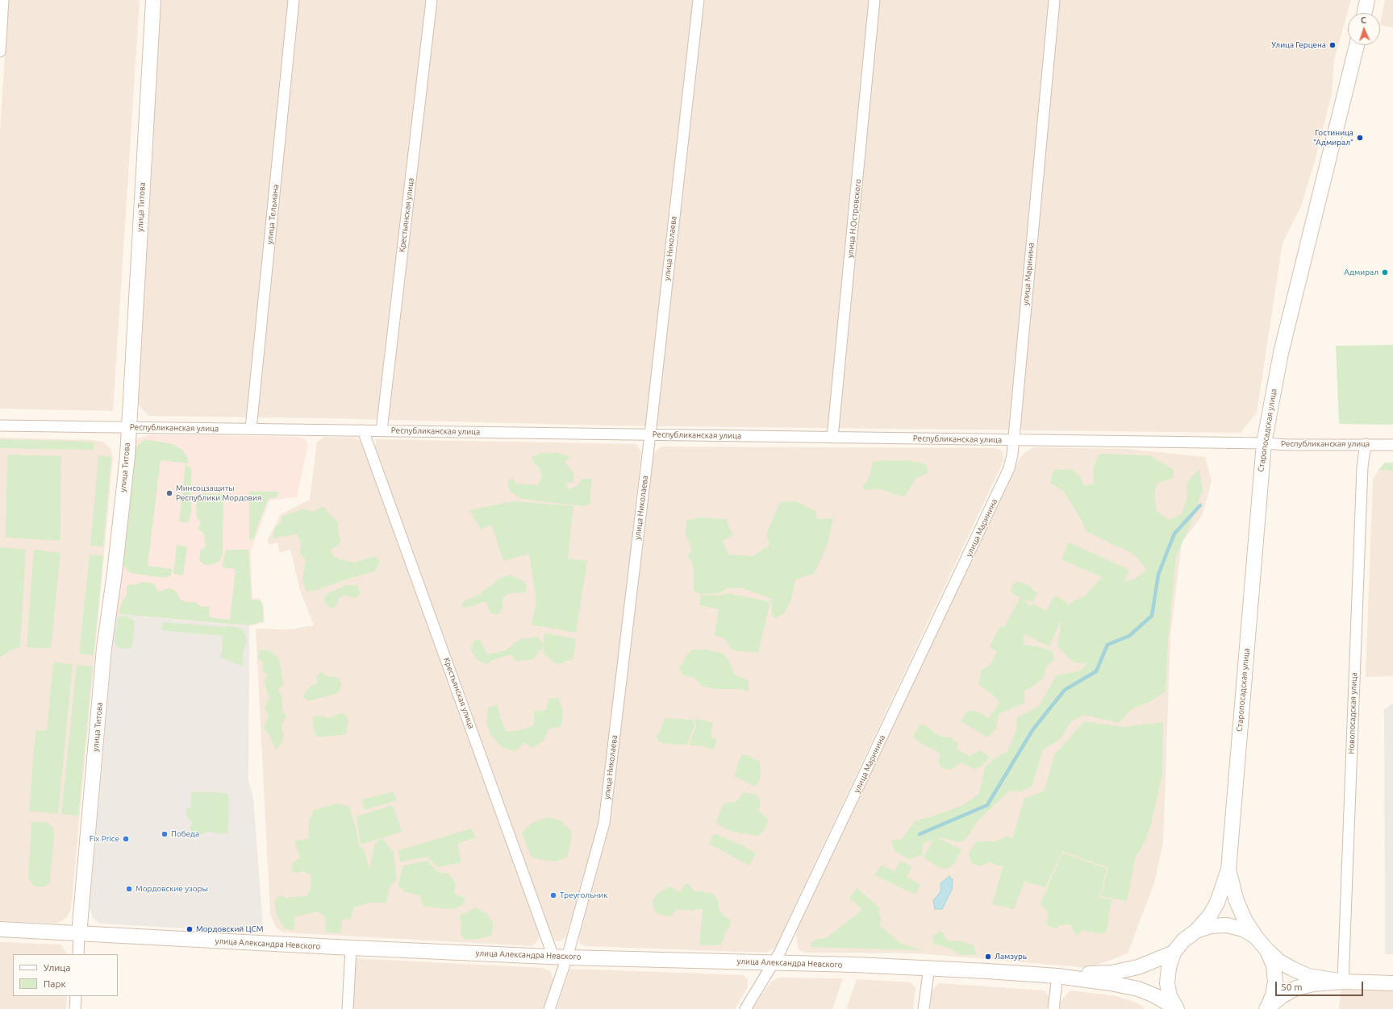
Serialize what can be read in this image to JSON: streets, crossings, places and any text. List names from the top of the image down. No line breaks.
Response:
{"streets":{"main road":["улица Титова","Старопосадская улица","улица Александра Невского"],"street":["улица Тельмана","Крестьянская улица","улица Н.Островского","улица Николаева","улица Маринина","Республиканская улица","Новопосадская улица"]},"crossings":[["улица Титова","Республиканская улица"],["улица Титова","улица Александра Невского"],["улица Тельмана","Республиканская улица"],["Крестьянская улица","улица Николаева"],["Крестьянская улица","Республиканская улица"],["Крестьянская улица","улица Александра Невского"],["улица Н.Островского","Республиканская улица"],["улица Николаева","Республиканская улица"],["улица Николаева","улица Александра Невского"],["улица Маринина","Республиканская улица"],["улица Маринина","улица Александра Невского"],["Республиканская улица","Старопосадская улица"],["Республиканская улица","Новопосадская улица"]],"places":["Улица Герцена","Гостиница \"Адмирал\"","Адмирал","Минсоцзащиты Республики Мордовия","Победа","Fix Price","Мордовские узоры","Треугольник","Мордовский ЦСМ","Ламзурь"],"legend":["Улица","Парк"],"scale_bar":"50 m","north":"top"}
